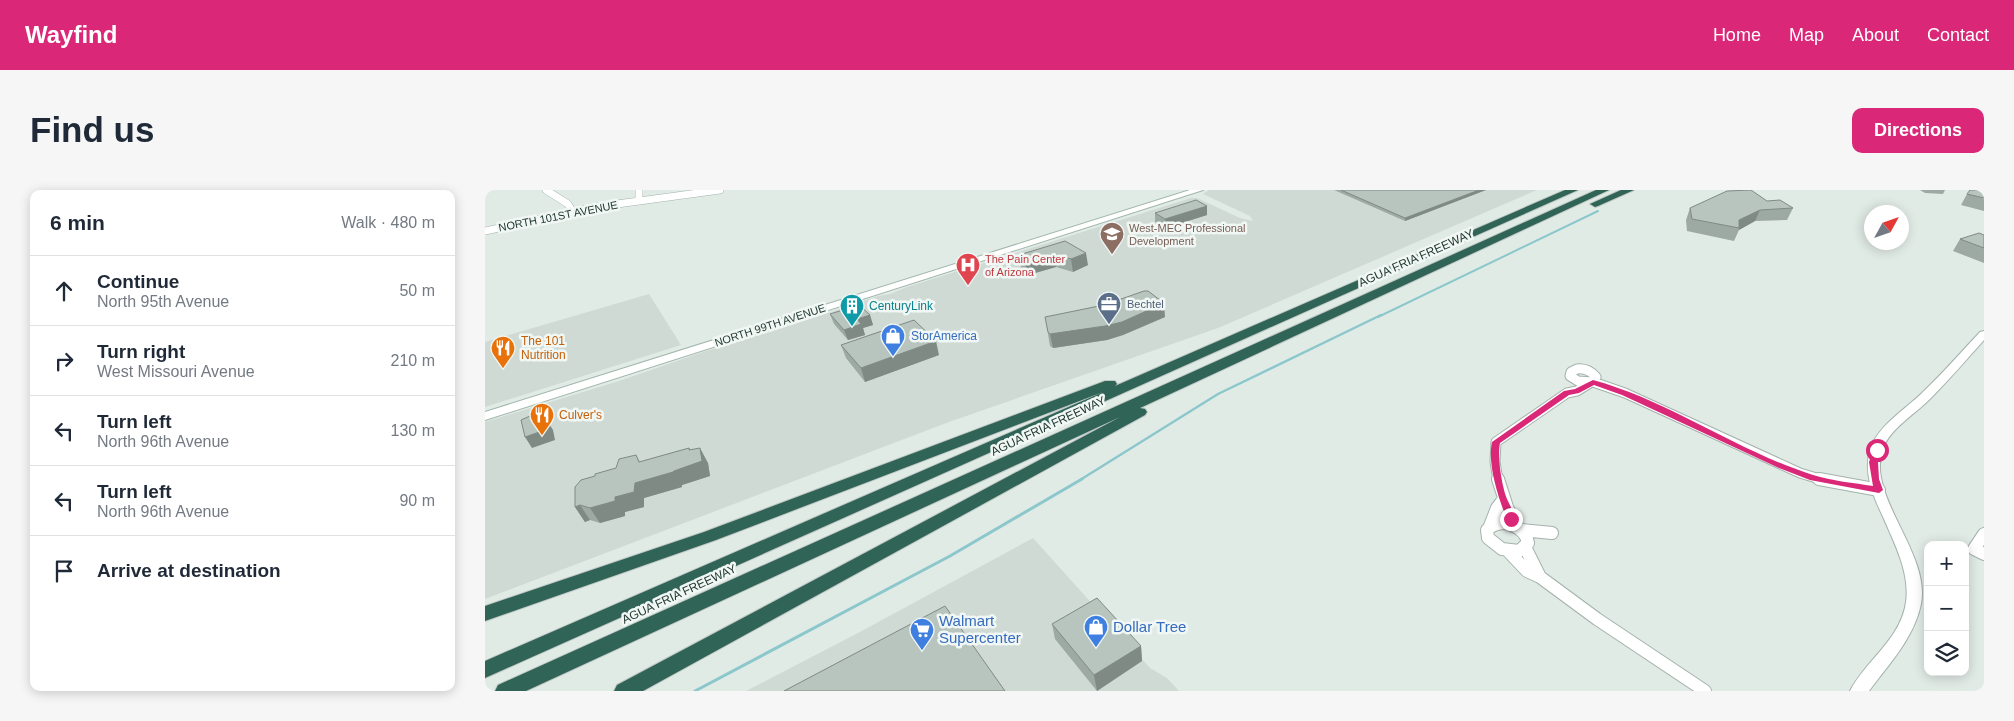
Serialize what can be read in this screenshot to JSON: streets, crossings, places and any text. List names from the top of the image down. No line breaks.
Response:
{"streets":{"highway":["AGUA FRIA FREEWAY"],"main road":["NORTH 99TH AVENUE"],"street":["NORTH 101ST AVENUE"]},"places":{"school or university":["West-MEC Professional Development"],"hospital":["The Pain Center of Arizona"],"office":["Bechtel"],"building":["CenturyLink"],"shop":["StorAmerica","Dollar Tree"],"restaurant":["The 101 Nutrition","Culver's"],"supermarket":["Walmart Supercenter"]},"north":"top right","page":{"header":"Wayfind","nav":["Home","Map","About","Contact"],"buttons":"Directions","title":"Find us","heading":["6 min","Walk · 480 m"],"list":[["Continue","North 95th Avenue","50 m"],["Turn right","West Missouri Avenue","210 m"],["Turn left","North 96th Avenue","130 m"],["Turn left","North 96th Avenue","90 m"],"Arrive at destination"],"map_buttons":["+","−"]}}
